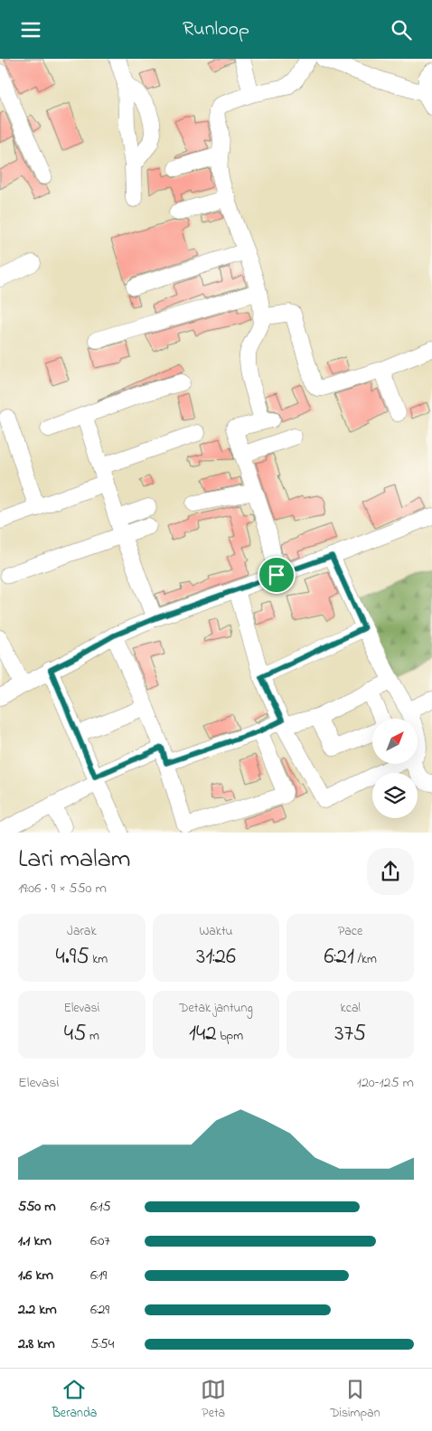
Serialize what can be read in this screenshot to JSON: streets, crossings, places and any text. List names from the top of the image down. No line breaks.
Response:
{"north":"top right","page":{"header":"Runloop","heading":["Lari malam","19:06 · 9 × 550 m"],"stats":[["Jarak","4.95 km"],["Waktu","31:26"],["Pace","6:21 /km"],["Elevasi","45 m"],["Detak jantung","142 bpm"],["kcal","375"]],"chart":["Elevasi","120–125 m"],"list":[{"name":"550 m","note":"6:15"},{"name":"1.1 km","note":"6:07"},{"name":"1.6 km","note":"6:19"},{"name":"2.2 km","note":"6:29"},{"name":"2.8 km","note":"5:54"}],"tabs":["Beranda","Peta","Disimpan"]}}
